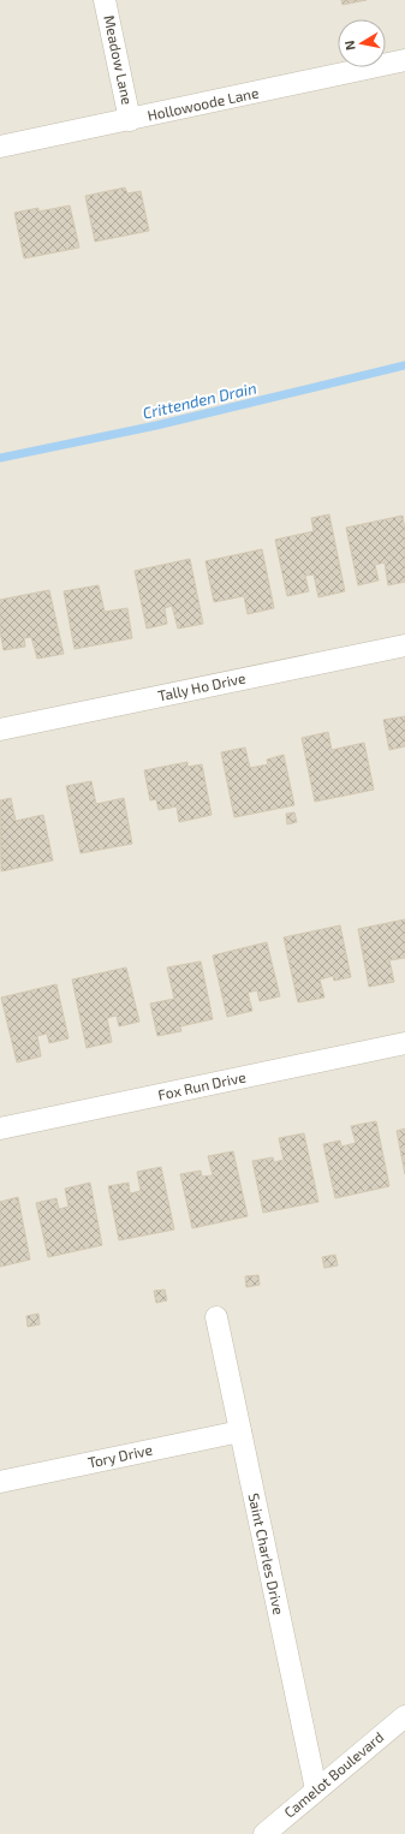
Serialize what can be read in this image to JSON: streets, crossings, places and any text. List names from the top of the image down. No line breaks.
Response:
{"streets":{"street":["Meadow Lane","Hollowoode Lane","Tally Ho Drive","Fox Run Drive","Tory Drive","Saint Charles Drive","Camelot Boulevard"]},"crossings":[["Meadow Lane","Hollowoode Lane"],["Tory Drive","Saint Charles Drive"],["Saint Charles Drive","Camelot Boulevard"]],"water":["Crittenden Drain"],"north":"left"}
